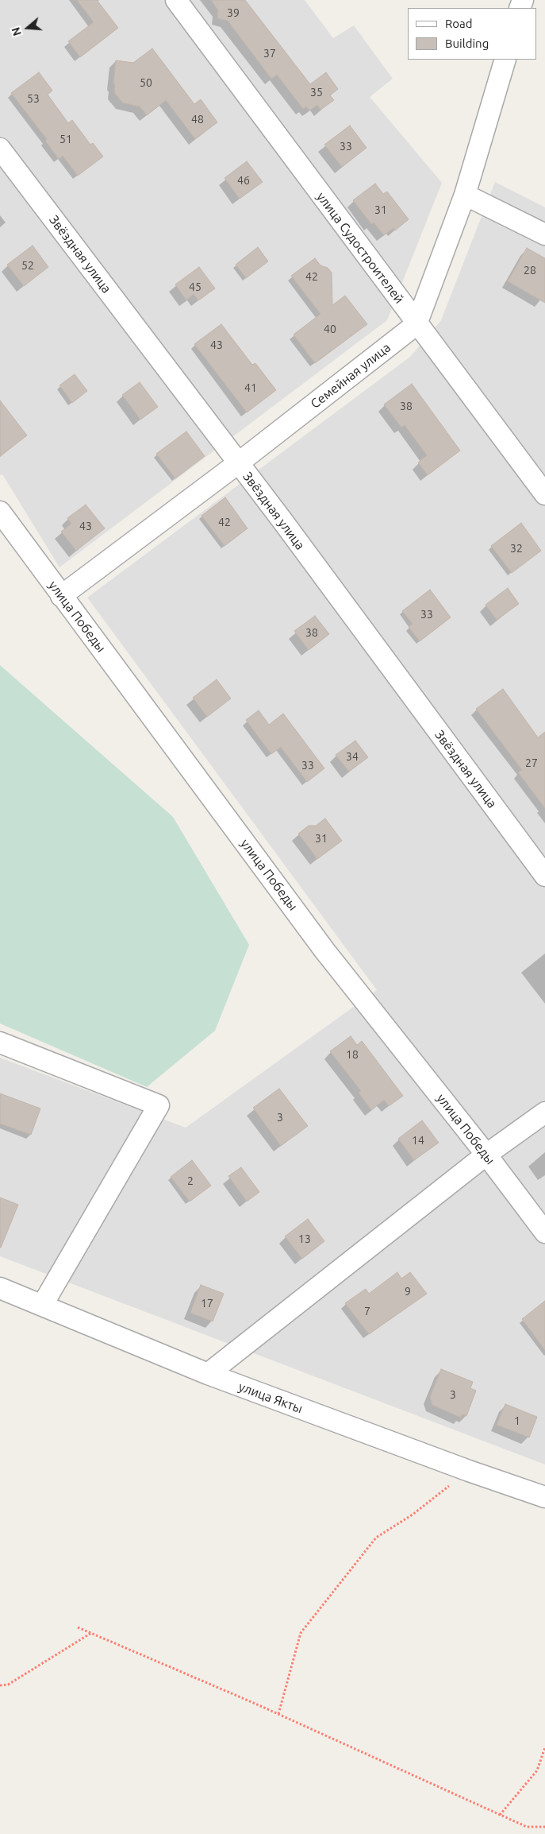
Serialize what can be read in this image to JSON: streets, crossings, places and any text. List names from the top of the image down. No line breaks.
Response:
{"streets":{"street":["улица Судостроителей","Звёздная улица","Семейная улица","улица Победы","улица Якты"]},"crossings":[["улица Судостроителей","Семейная улица"],["Звёздная улица","Семейная улица"],["Семейная улица","улица Победы"]],"house_numbers":["39","37","50","35","53","48","51","33","46","31","52","28","42","45","40","43","41","38","42","43","32","33","38","34","27","33","31","18","3","14","2","13","9","17","7","3","1"],"legend":["Road","Building"],"north":"left"}
